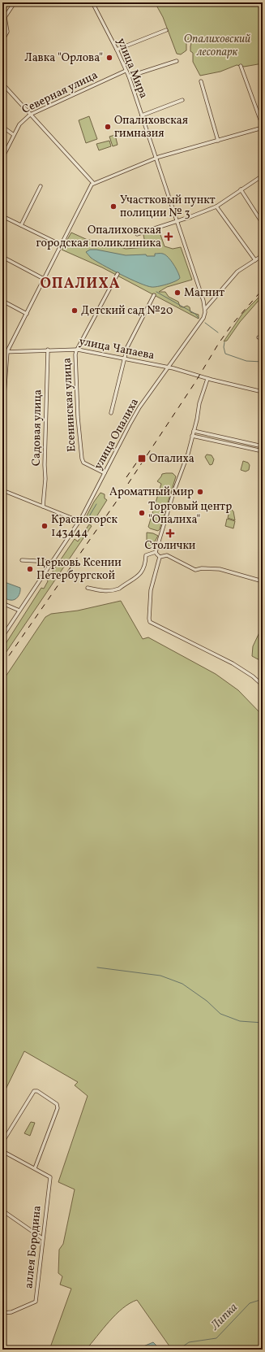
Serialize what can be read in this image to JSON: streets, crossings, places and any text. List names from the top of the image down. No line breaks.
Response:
{"streets":{"street":["улица Мира","Северная улица","улица Чапаева","Есенинская улица","Садовая улица","улица Опалиха","аллея Бородина"]},"crossings":[["улица Мира","Северная улица"],["улица Мира","улица Опалиха"],["улица Чапаева","Есенинская улица"],["улица Чапаева","Садовая улица"],["улица Чапаева","улица Опалиха"],["Есенинская улица","улица Опалиха"]],"districts":["ОПАЛИХА"],"water":["Липка"],"parks":["Опалиховский лесопарк"],"places":{"other":["Лавка \"Орлова\"","Опалиховская гимназия","Участковый пункт полиции № 3","Магнит","Детский сад №20","Ароматный мир","Торговый центр \"Опалиха\"","Красногорск 143444","Церковь Ксении Петербургской"],"health":["Опалиховская городская поликлиника","Столички"],"transit":["Опалиха"]}}
